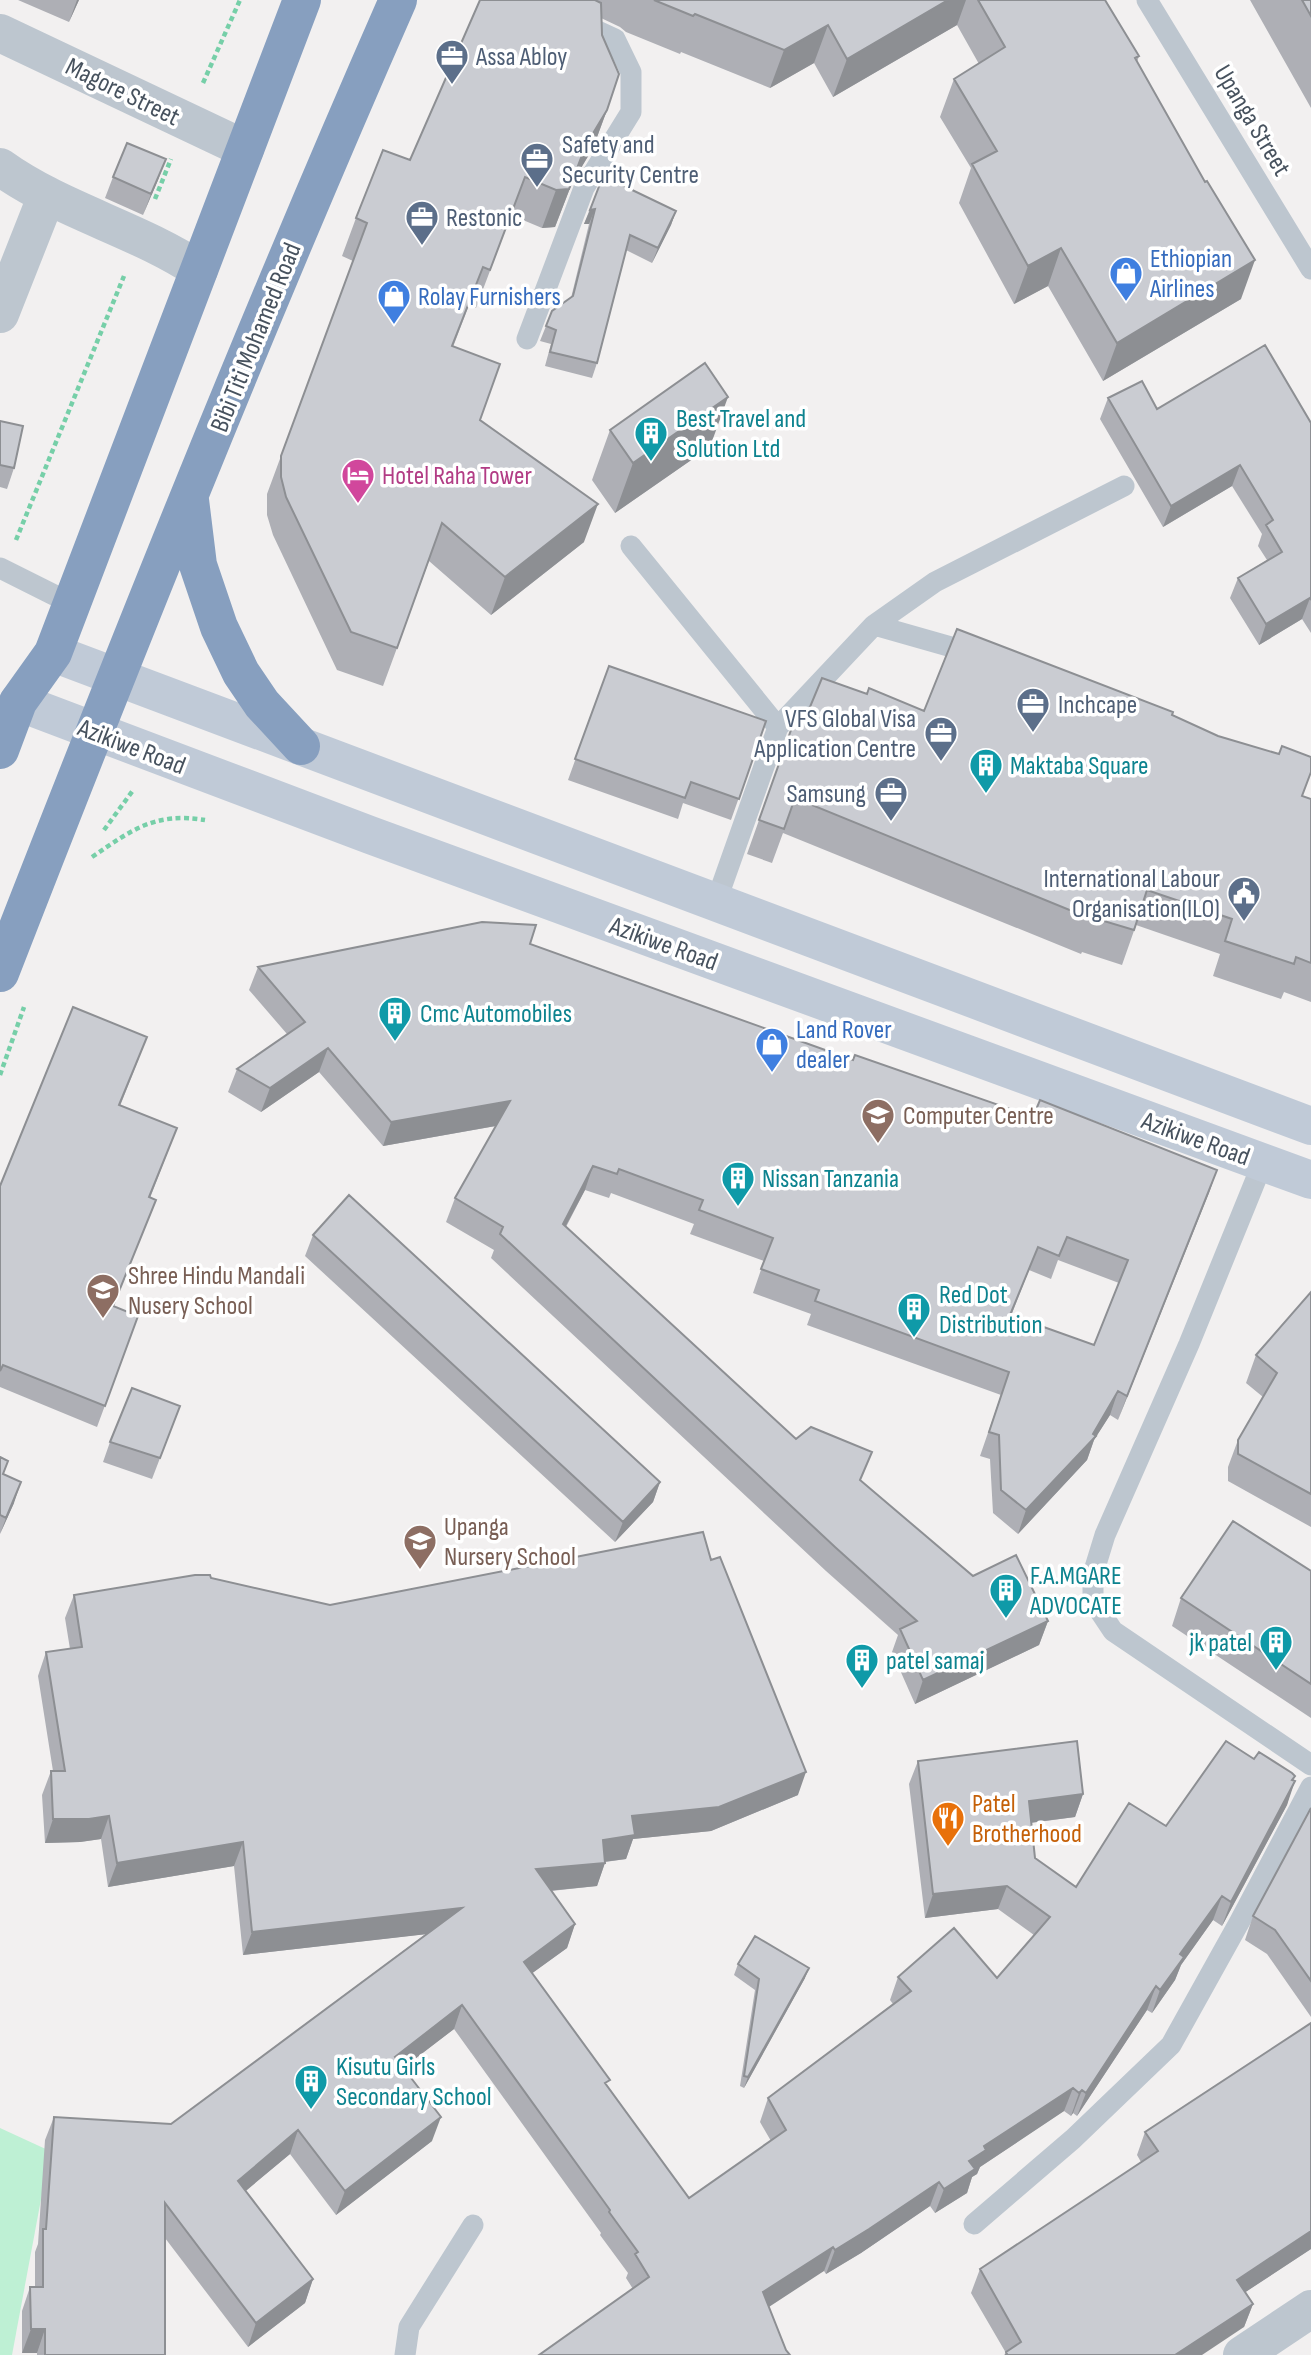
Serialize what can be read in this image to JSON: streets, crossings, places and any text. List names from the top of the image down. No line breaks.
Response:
{"streets":{"highway":["Bibi Titi Mohamed Road"],"street":["Magore Street","Azikiwe Road"],"lane":["Upanga Street"]},"crossings":[["Bibi Titi Mohamed Road","Azikiwe Road"]],"places":{"office":["Assa Abloy","Safety and Security Centre","Restonic","Inchcape","VFS Global Visa Application Centre","Samsung"],"shop":["Ethiopian Airlines","Rolay Furnishers","Land Rover dealer"],"building":["Best Travel and Solution Ltd","Maktaba Square","Cmc Automobiles","Nissan Tanzania","Red Dot Distribution","F.A.MGARE ADVOCATE","jk patel","patel samaj","Kisutu Girls Secondary School"],"hotel":["Hotel Raha Tower"],"public building":["International Labour Organisation(ILO)"],"school or university":["Computer Centre","Shree Hindu Mandali Nusery School","Upanga Nursery School"],"restaurant":["Patel Brotherhood"]}}
